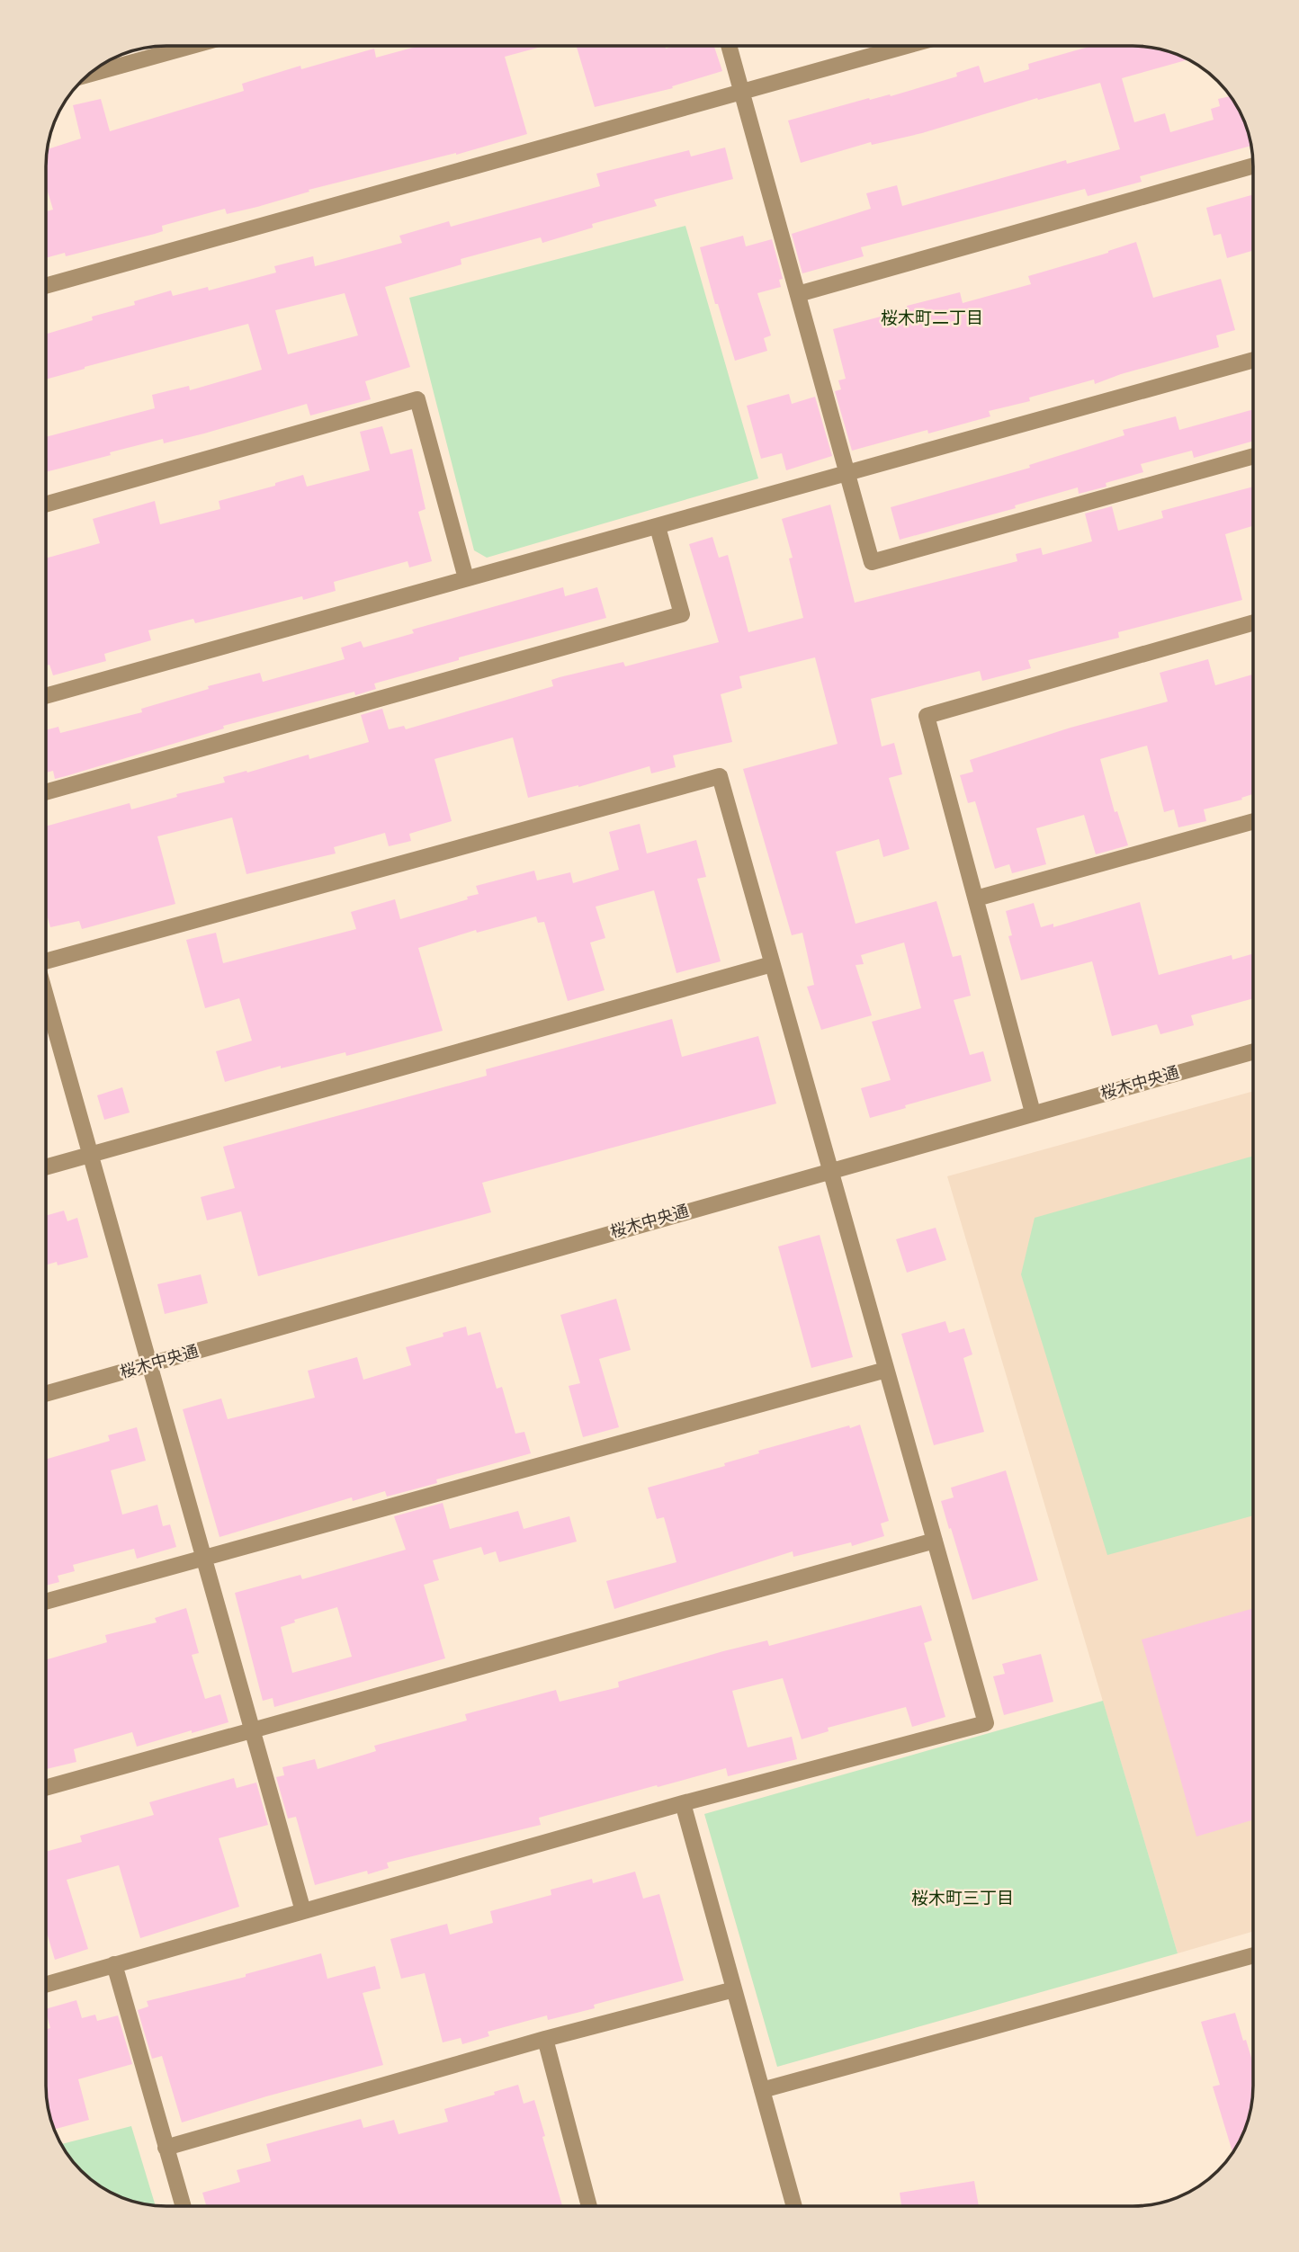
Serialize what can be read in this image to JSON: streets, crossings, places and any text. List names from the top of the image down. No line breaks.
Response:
{"streets":{"street":["桜木中央通"]},"districts":["桜木町二丁目","桜木町三丁目"]}
